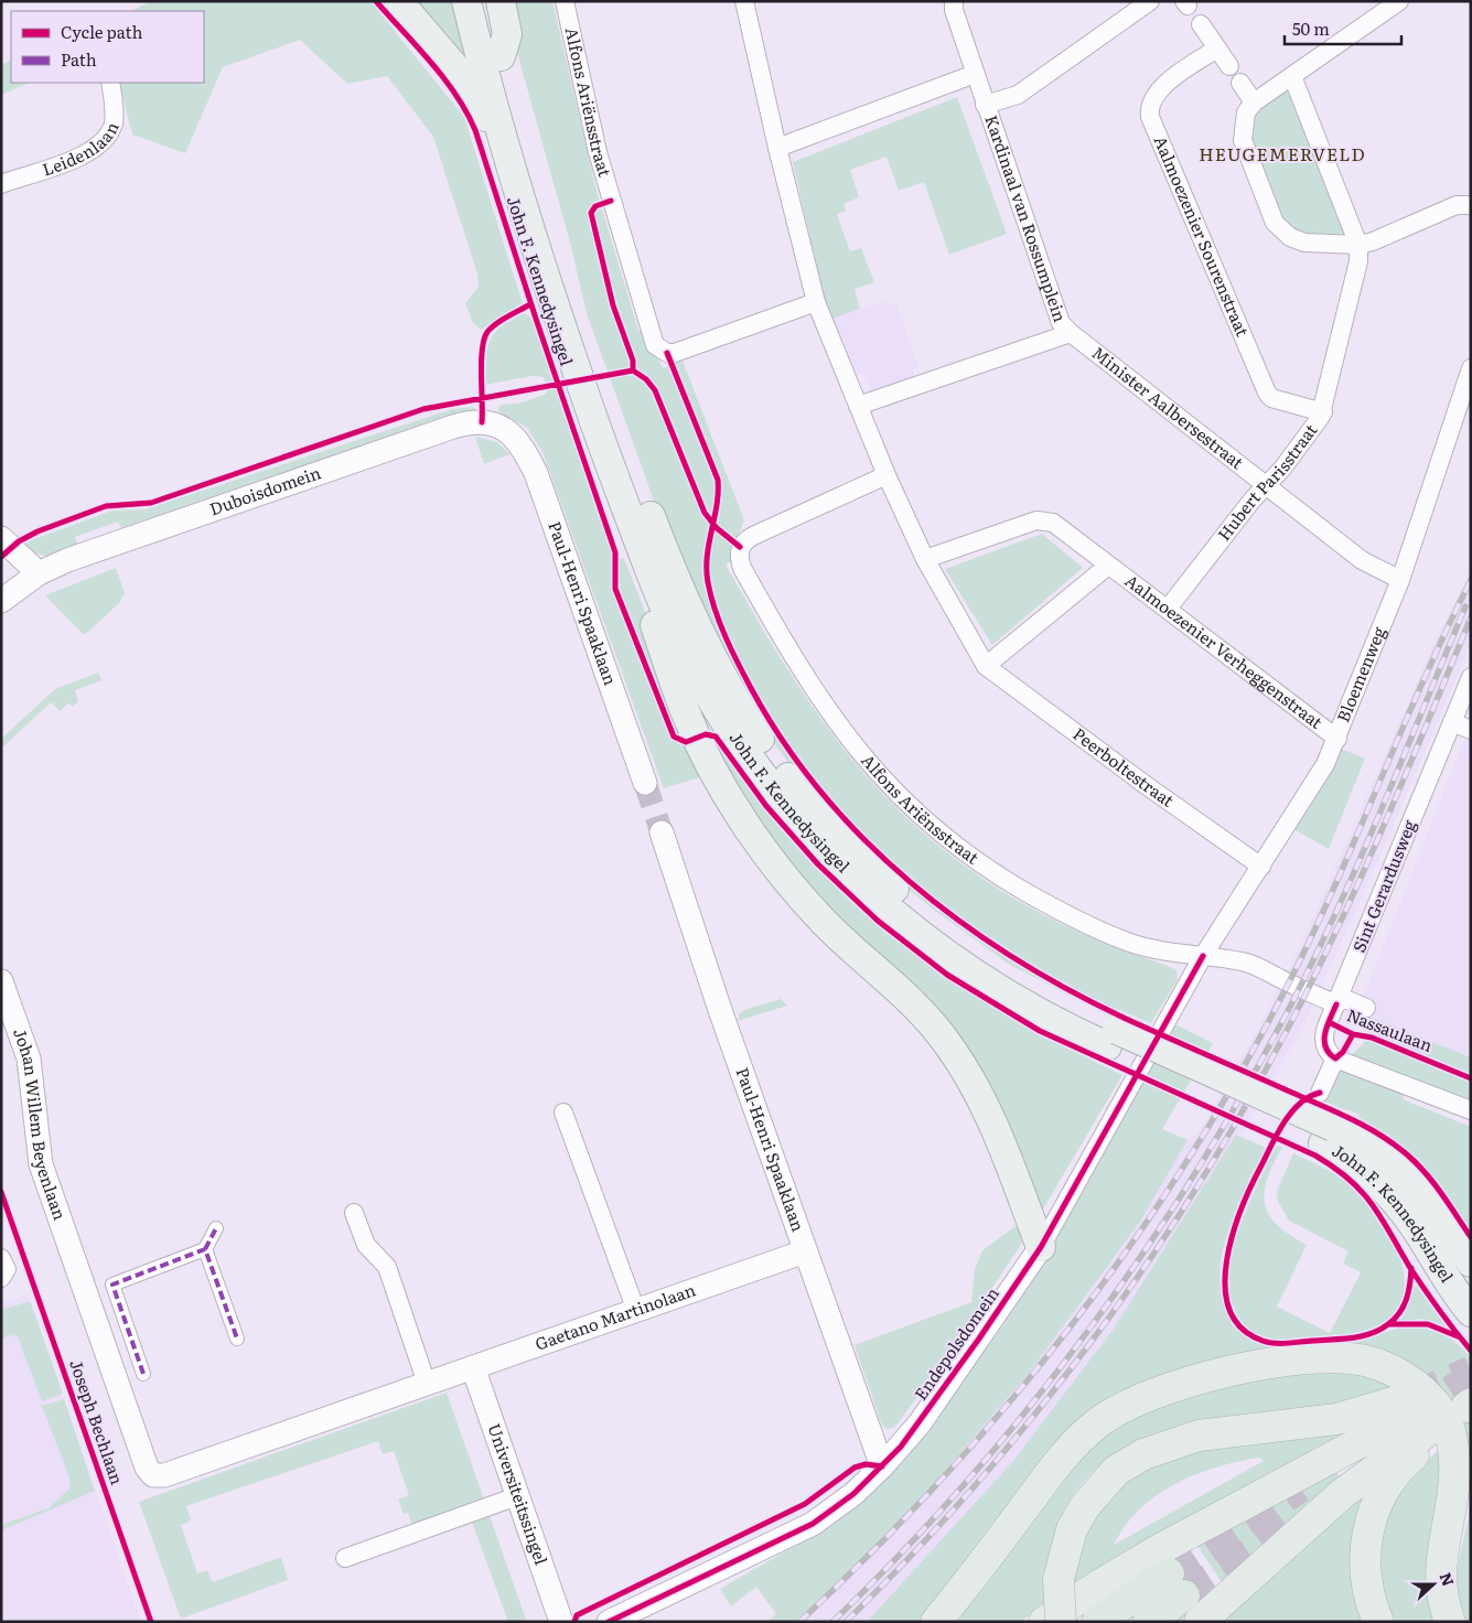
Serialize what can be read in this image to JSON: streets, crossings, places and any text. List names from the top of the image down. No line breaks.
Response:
{"streets":{"main road":["John F. Kennedysingel"],"street":["Alfons Ariënsstraat","Leidenlaan","Kardinaal van Rossumplein","Aalmoezenier Sourenstraat","Minister Aalbersestraat","Hubert Parisstraat","Duboisdomein","Paul-Henri Spaaklaan","Aalmoezenier Verheggenstraat","Bloemenweg","Peerboltestraat","Sint Gerardusweg","Johan Willem Beyenlaan","Gaetano Martinolaan","Endepolsdomein","Joseph Bechlaan","Universiteitssingel"],"cycle path":["Nassaulaan"]},"crossings":[["Alfons Ariënsstraat","Bloemenweg"],["Alfons Ariënsstraat","Sint Gerardusweg"],["Alfons Ariënsstraat","Endepolsdomein"],["Kardinaal van Rossumplein","Minister Aalbersestraat"],["Aalmoezenier Sourenstraat","Hubert Parisstraat"],["Minister Aalbersestraat","Hubert Parisstraat"],["Minister Aalbersestraat","Bloemenweg"],["Hubert Parisstraat","Aalmoezenier Verheggenstraat"],["Duboisdomein","Paul-Henri Spaaklaan"],["Paul-Henri Spaaklaan","Gaetano Martinolaan"],["Paul-Henri Spaaklaan","Endepolsdomein"],["Aalmoezenier Verheggenstraat","Bloemenweg"],["Bloemenweg","Peerboltestraat"],["Bloemenweg","Endepolsdomein"],["Johan Willem Beyenlaan","Joseph Bechlaan"],["Gaetano Martinolaan","Joseph Bechlaan"],["Gaetano Martinolaan","Universiteitssingel"]],"districts":["HEUGEMERVELD"],"legend":["Cycle path","Path"],"scale_bar":"50 m","north":"right"}
